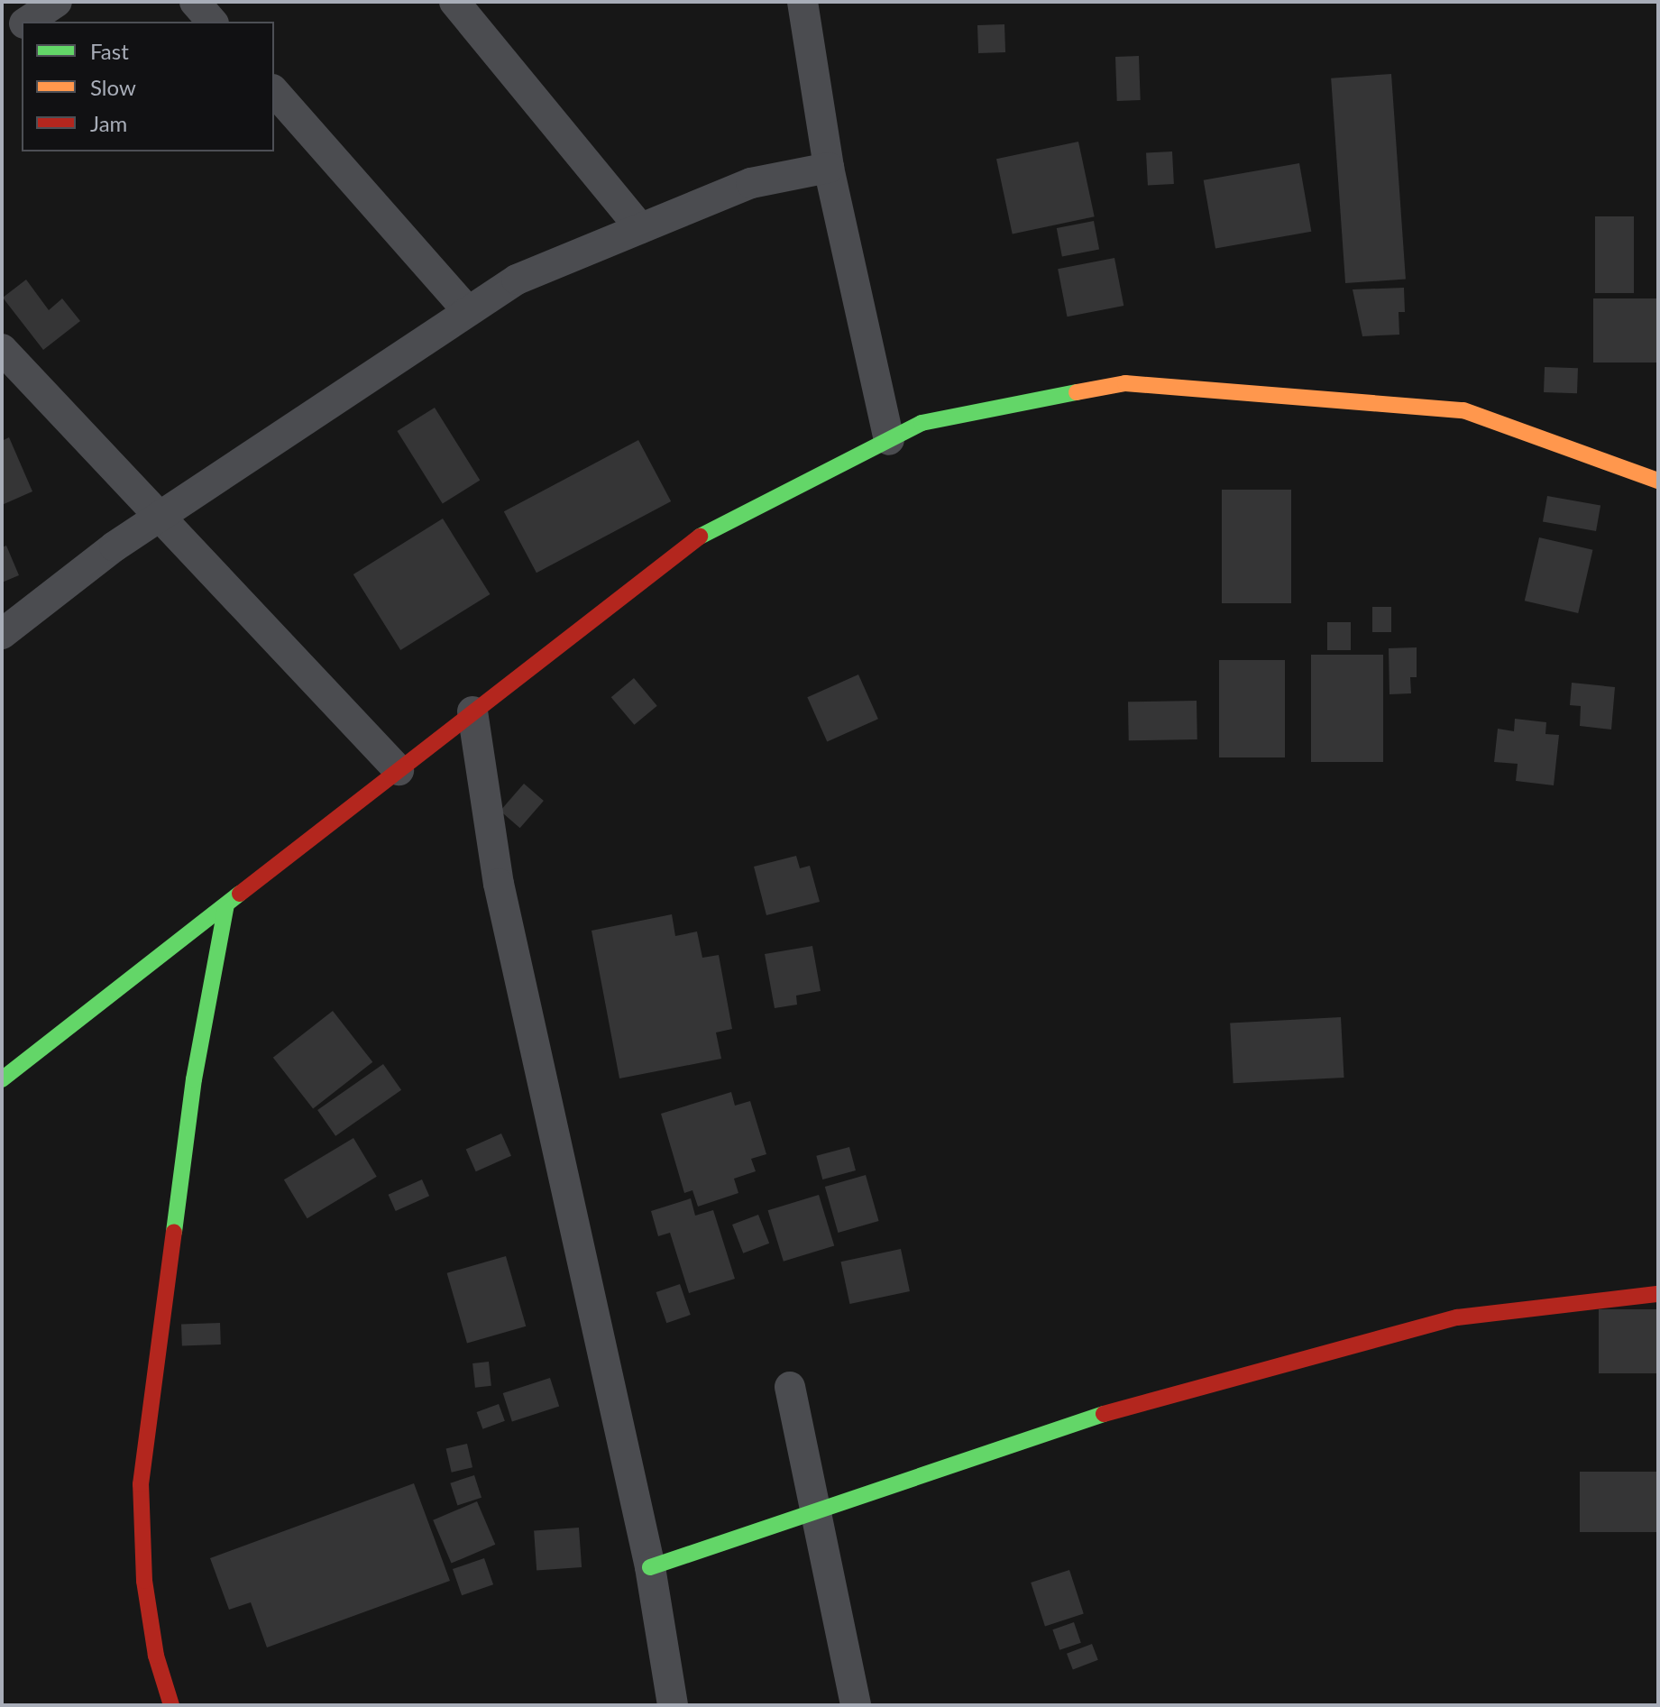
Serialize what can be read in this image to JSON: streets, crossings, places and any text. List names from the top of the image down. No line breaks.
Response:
{"legend":["Fast","Slow","Jam"]}
